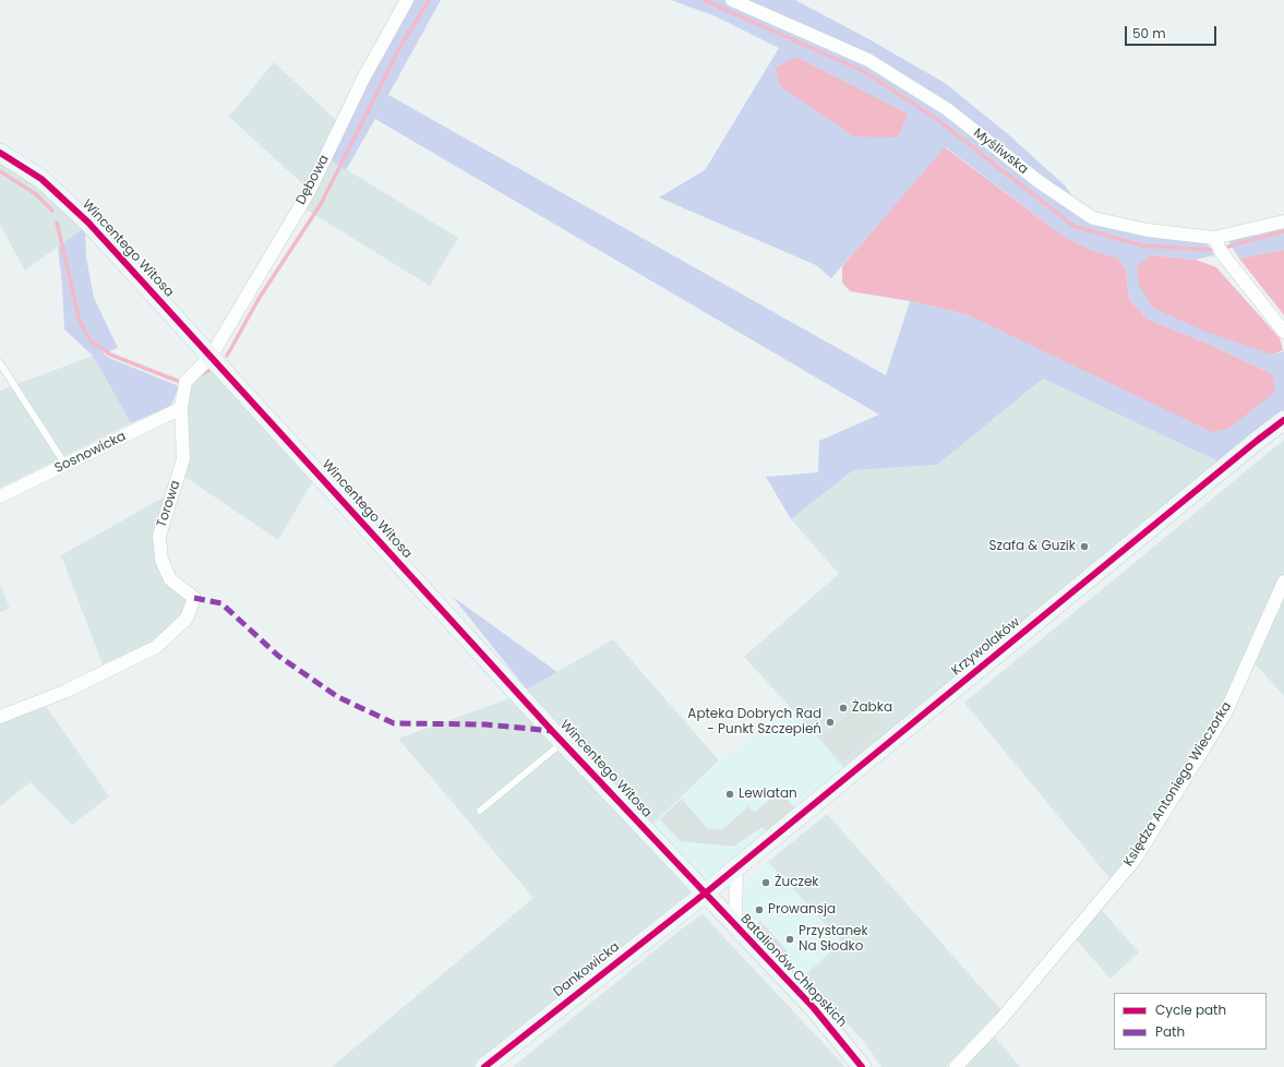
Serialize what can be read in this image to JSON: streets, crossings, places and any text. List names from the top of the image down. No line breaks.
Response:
{"streets":{"street":["Myśliwska","Dębowa","Wincentego Witosa","Sosnowicka","Torowa","Krzywolaków","Księdza Antoniego Wieczorka","Dankowicka","Batalionów Chłopskich"]},"crossings":[["Dębowa","Wincentego Witosa"],["Dębowa","Torowa"],["Wincentego Witosa","Torowa"],["Wincentego Witosa","Krzywolaków"],["Wincentego Witosa","Dankowicka"],["Wincentego Witosa","Batalionów Chłopskich"],["Sosnowicka","Torowa"],["Krzywolaków","Dankowicka"],["Krzywolaków","Batalionów Chłopskich"],["Dankowicka","Batalionów Chłopskich"]],"places":["Szafa & Guzik","Żabka","Apteka Dobrych Rad - Punkt Szczepień","Lewiatan","Żuczek","Prowansja","Przystanek Na Słodko"],"legend":["Cycle path","Path"],"scale_bar":"50 m"}
